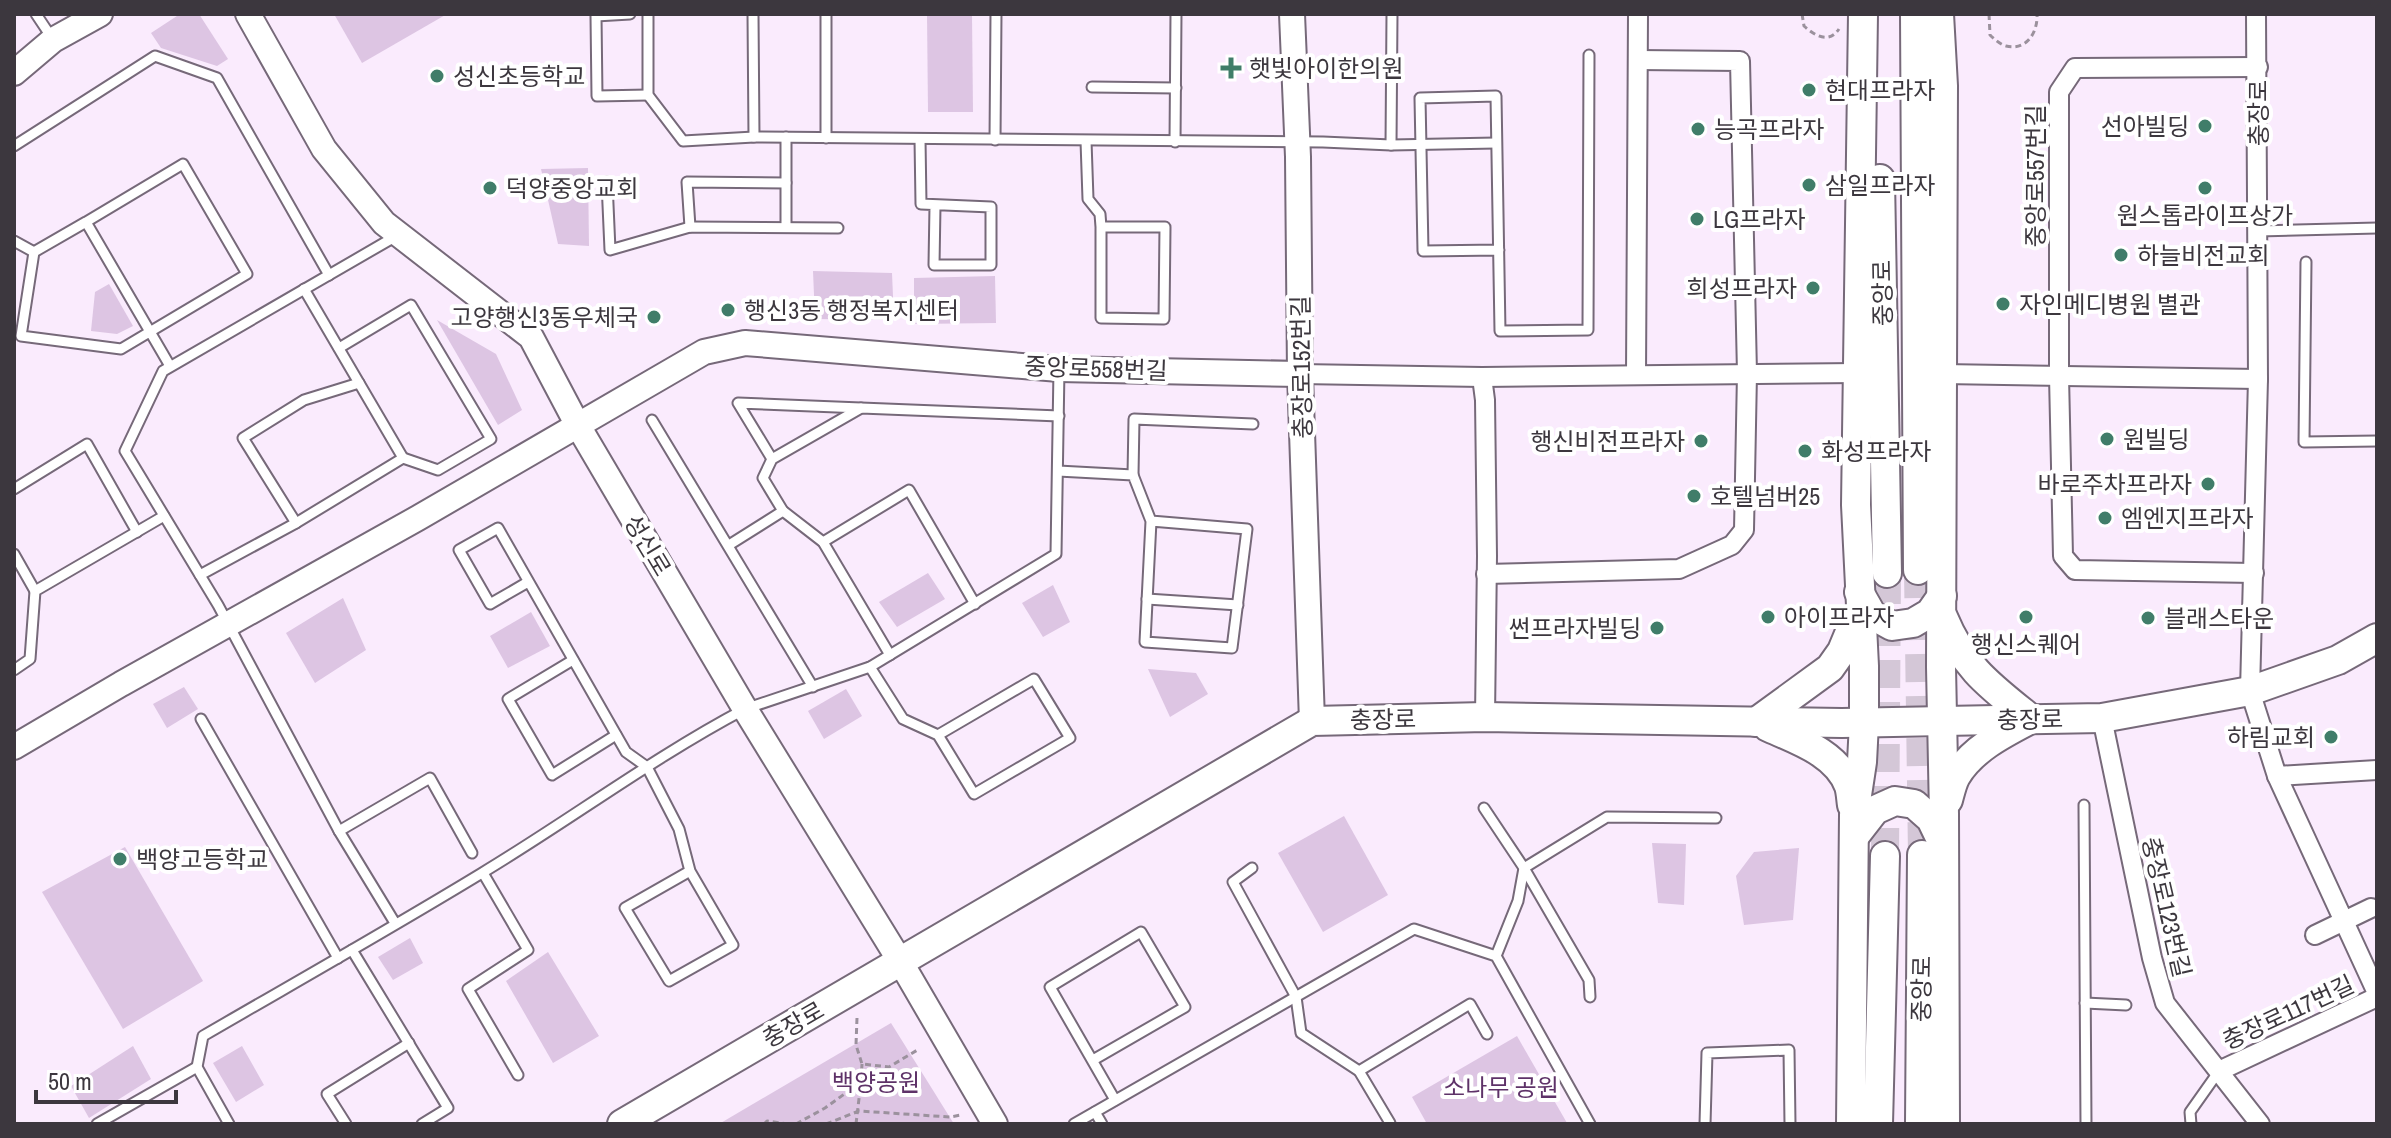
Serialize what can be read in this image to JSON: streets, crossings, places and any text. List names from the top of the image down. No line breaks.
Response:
{"streets":{"main road":["충장로","중앙로"],"street":["중앙로557번길","충장로152번길","중앙로558번길","성신로","충장로123번길","충장로117번길"]},"crossings":[["충장로","중앙로557번길"],["충장로","충장로152번길"],["충장로","성신로"],["충장로","충장로123번길"],["충장로","충장로117번길"],["충장로152번길","중앙로558번길"],["중앙로558번길","성신로"],["충장로123번길","충장로117번길"]],"parks":["백양공원","소나무 공원"],"places":{"health":["햇빛아이한의원"],"other":["성신초등학교","현대프라자","선아빌딩","능곡프라자","삼일프라자","덕양중앙교회","원스톱라이프상가","LG프라자","하늘비전교회","희성프라자","자인메디병원 별관","행신3동 행정복지센터","고양행신3동우체국","원빌딩","행신비전프라자","화성프라자","바로주차프라자","호텔넘버25","엠엔지프라자","아이프라자","행신스퀘어","블래스타운","썬프라자빌딩","하림교회","백양고등학교"]},"scale_bar":"50 m"}
